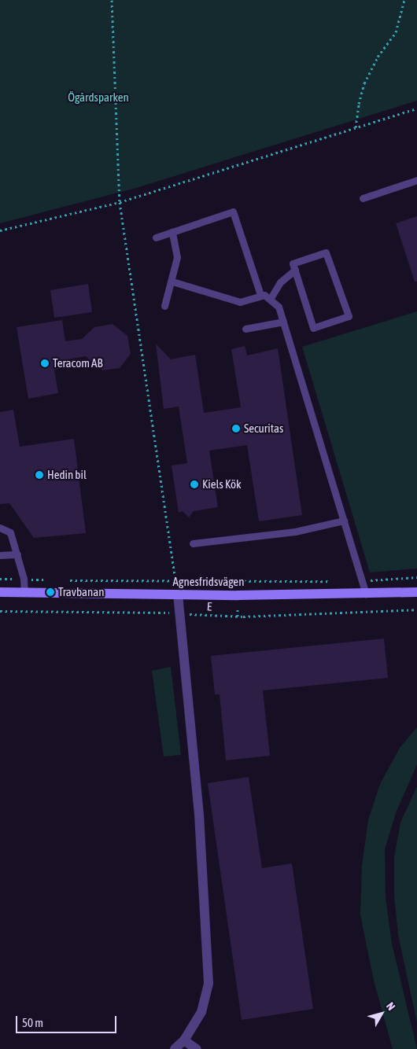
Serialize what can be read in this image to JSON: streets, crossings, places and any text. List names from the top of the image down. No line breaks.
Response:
{"streets":{"main road":["Agnesfridsvägen"],"path":["E"]},"parks":["Ögårdsparken"],"places":["Teracom AB","Securitas","Hedin bil","Kiels Kök","Travbanan"],"scale_bar":"50 m","north":"top right"}
